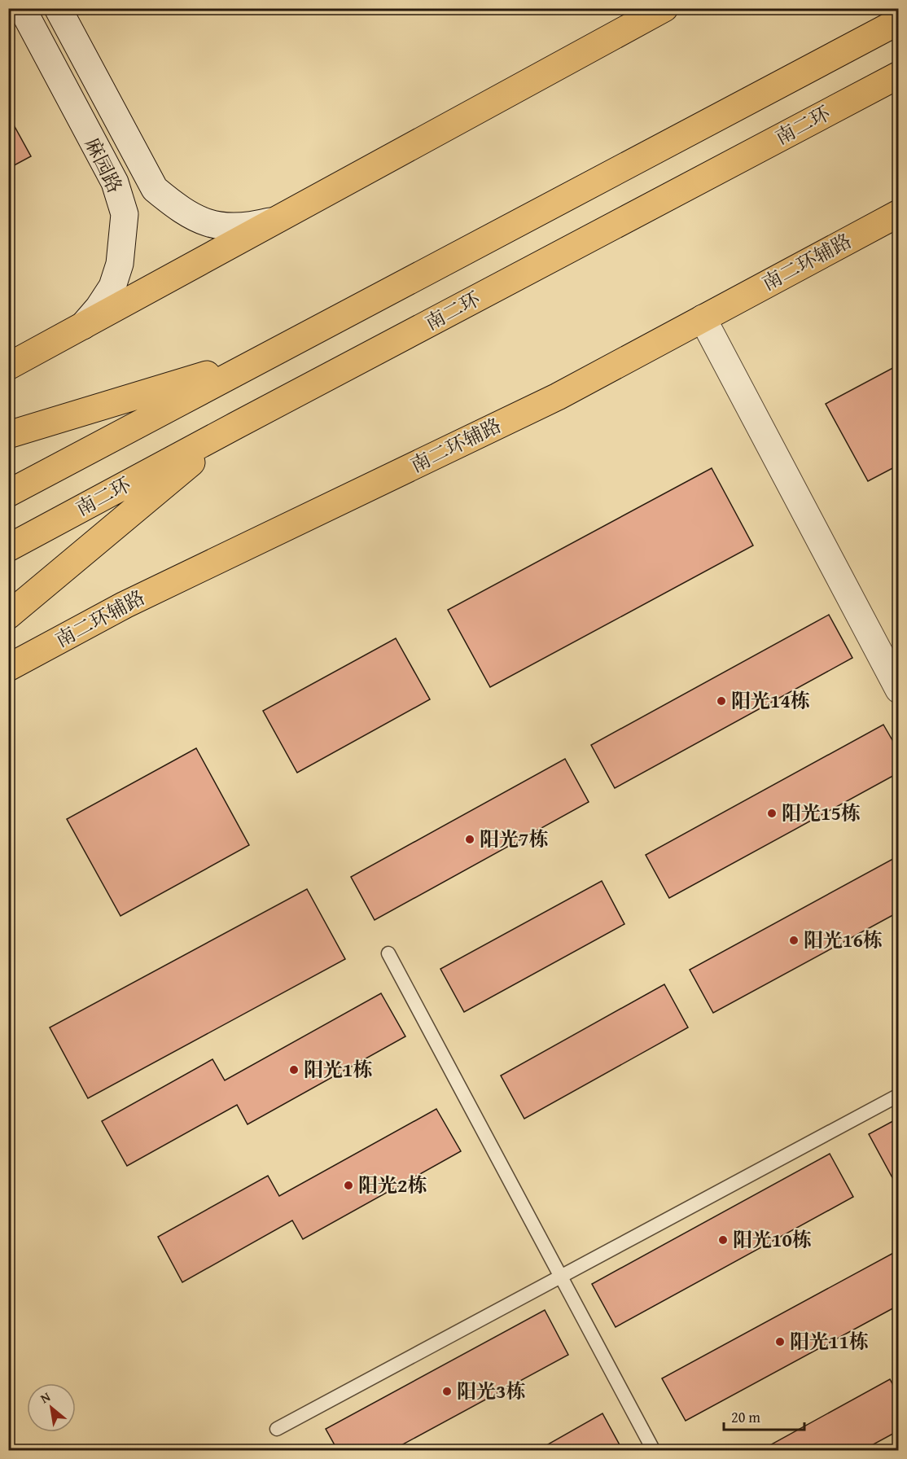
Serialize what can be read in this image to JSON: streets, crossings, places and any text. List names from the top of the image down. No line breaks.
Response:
{"streets":{"main road":["南二环","麻园路","南二环辅路"]},"places":["阳光14栋","阳光15栋","阳光7栋","阳光16栋","阳光1栋","阳光2栋","阳光10栋","阳光11栋","阳光3栋"],"scale_bar":"20 m","north":"top left"}
